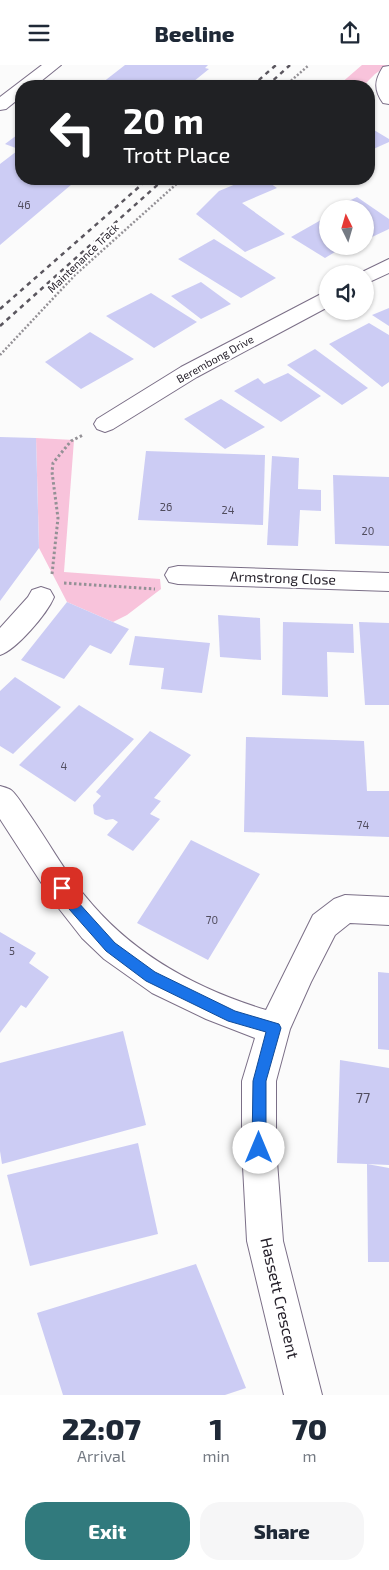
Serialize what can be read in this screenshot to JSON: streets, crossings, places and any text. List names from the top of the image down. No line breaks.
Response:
{"streets":{"street":["Berembong Drive","Armstrong Close","Hassett Crescent"],"path":["Maintenance Track"]},"house_numbers":["46","26","24","20","4","74","70","5","77"],"north":"top","page":{"header":"Beeline","turn":["20 m","Trott Place"],"eta":["22:07","Arrival","1","min","70","m"],"buttons":["Exit","Share"]}}
